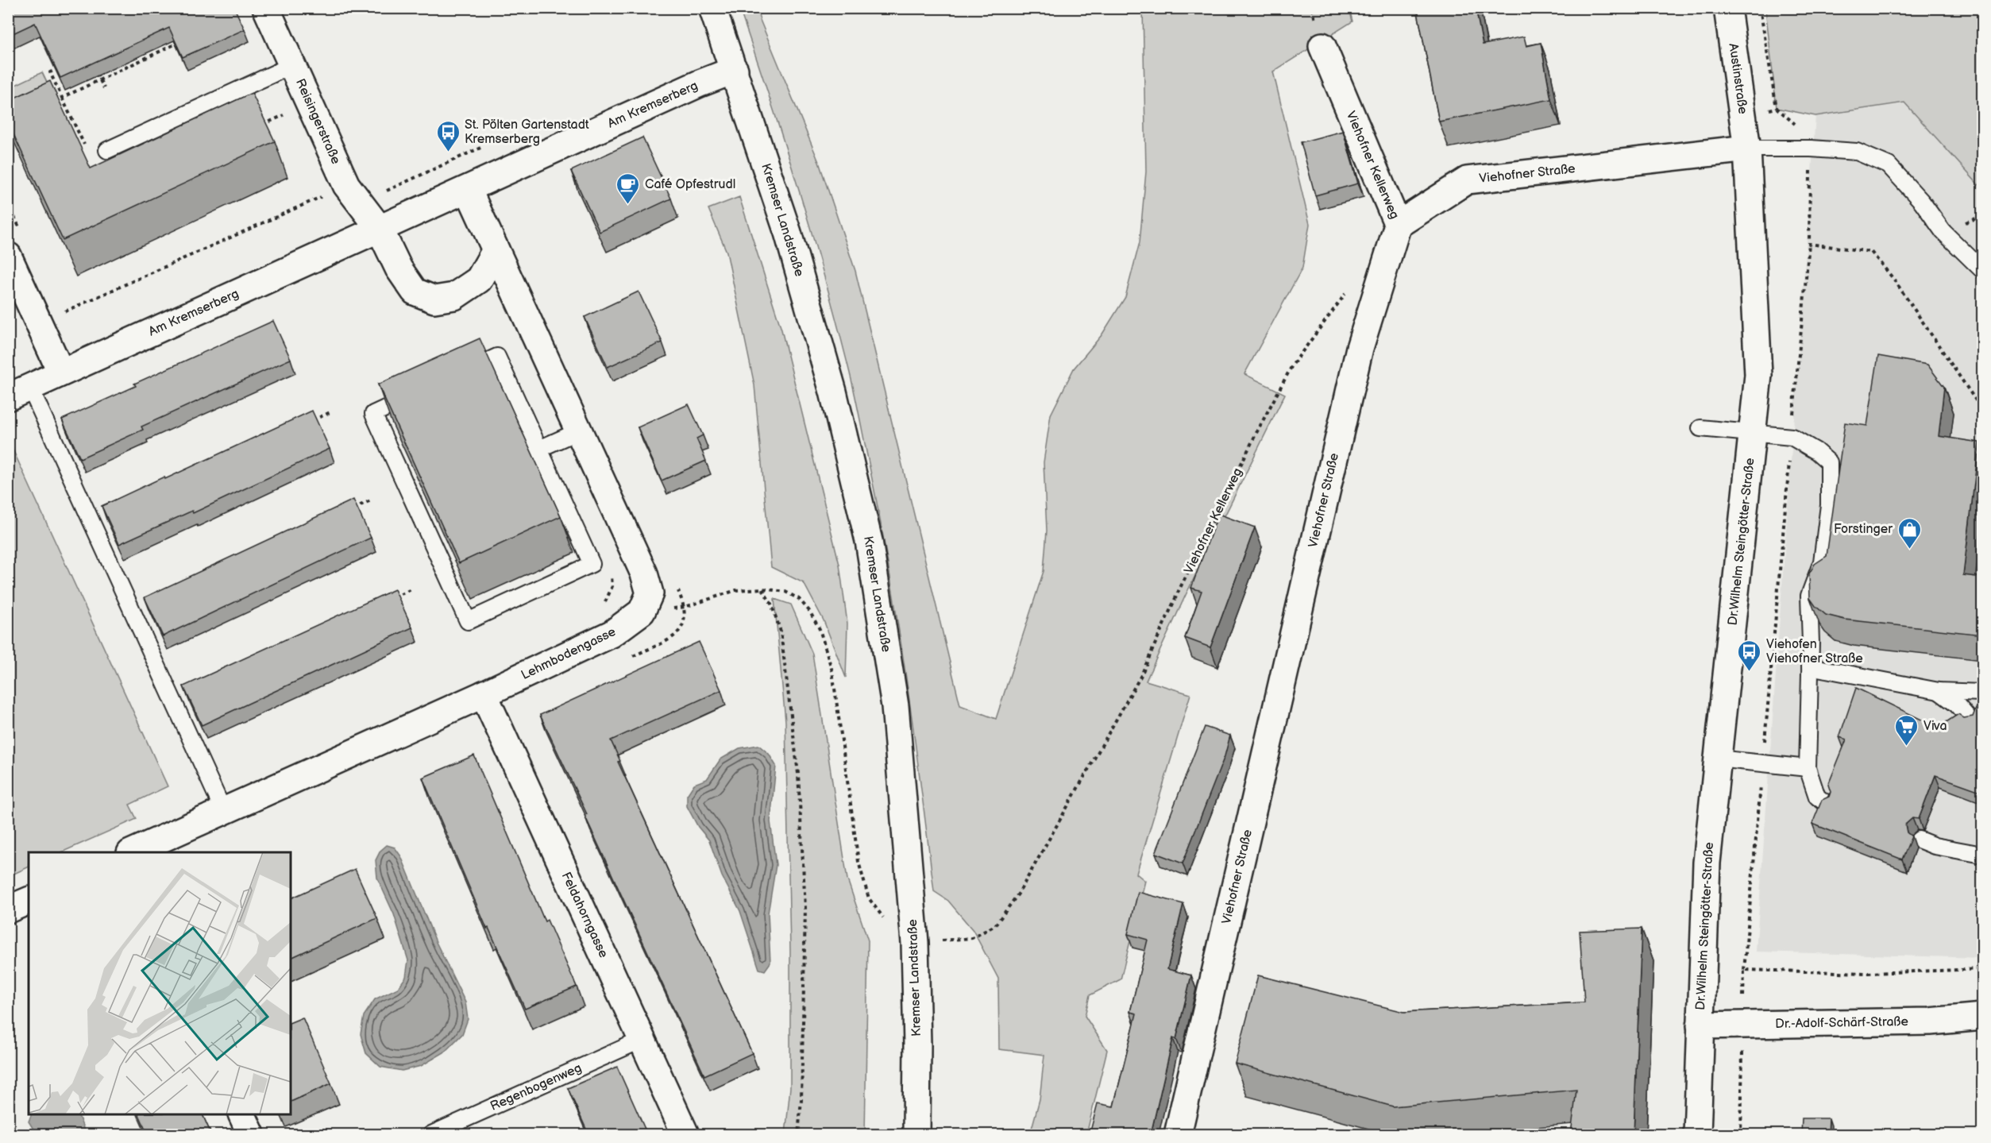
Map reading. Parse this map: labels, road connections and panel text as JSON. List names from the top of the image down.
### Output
{
  "streets": {
    "street": [
      "Austinstraße",
      "Am Kremserberg",
      "Reisingerstraße",
      "Viehofner Kellerweg",
      "Viehofner Straße",
      "Kremser Landstraße",
      "Dr.Wilhelm Steingötter-Straße",
      "Lehmbodengasse",
      "Feldahorngasse",
      "Dr.-Adolf-Schärf-Straße"
    ],
    "lane": ["Regenbogenweg"]
  },
  "crossings": [
    ["Austinstraße", "Viehofner Straße"],
    ["Austinstraße", "Dr.Wilhelm Steingötter-Straße"],
    ["Am Kremserberg", "Reisingerstraße"],
    ["Am Kremserberg", "Kremser Landstraße"],
    ["Viehofner Kellerweg", "Viehofner Straße"],
    ["Viehofner Kellerweg", "Kremser Landstraße"],
    ["Viehofner Straße", "Dr.Wilhelm Steingötter-Straße"],
    ["Dr.Wilhelm Steingötter-Straße", "Dr.-Adolf-Schärf-Straße"],
    ["Lehmbodengasse", "Feldahorngasse"],
    ["Feldahorngasse", "Regenbogenweg"]
  ],
  "places": {
    "bus stop": ["St. Pölten Gartenstadt Kremserberg", "Viehofen Viehofner Straße"],
    "cafe": ["Café Opfestrudl"],
    "shop": ["Forstinger"],
    "supermarket": ["Viva"]
  }
}
